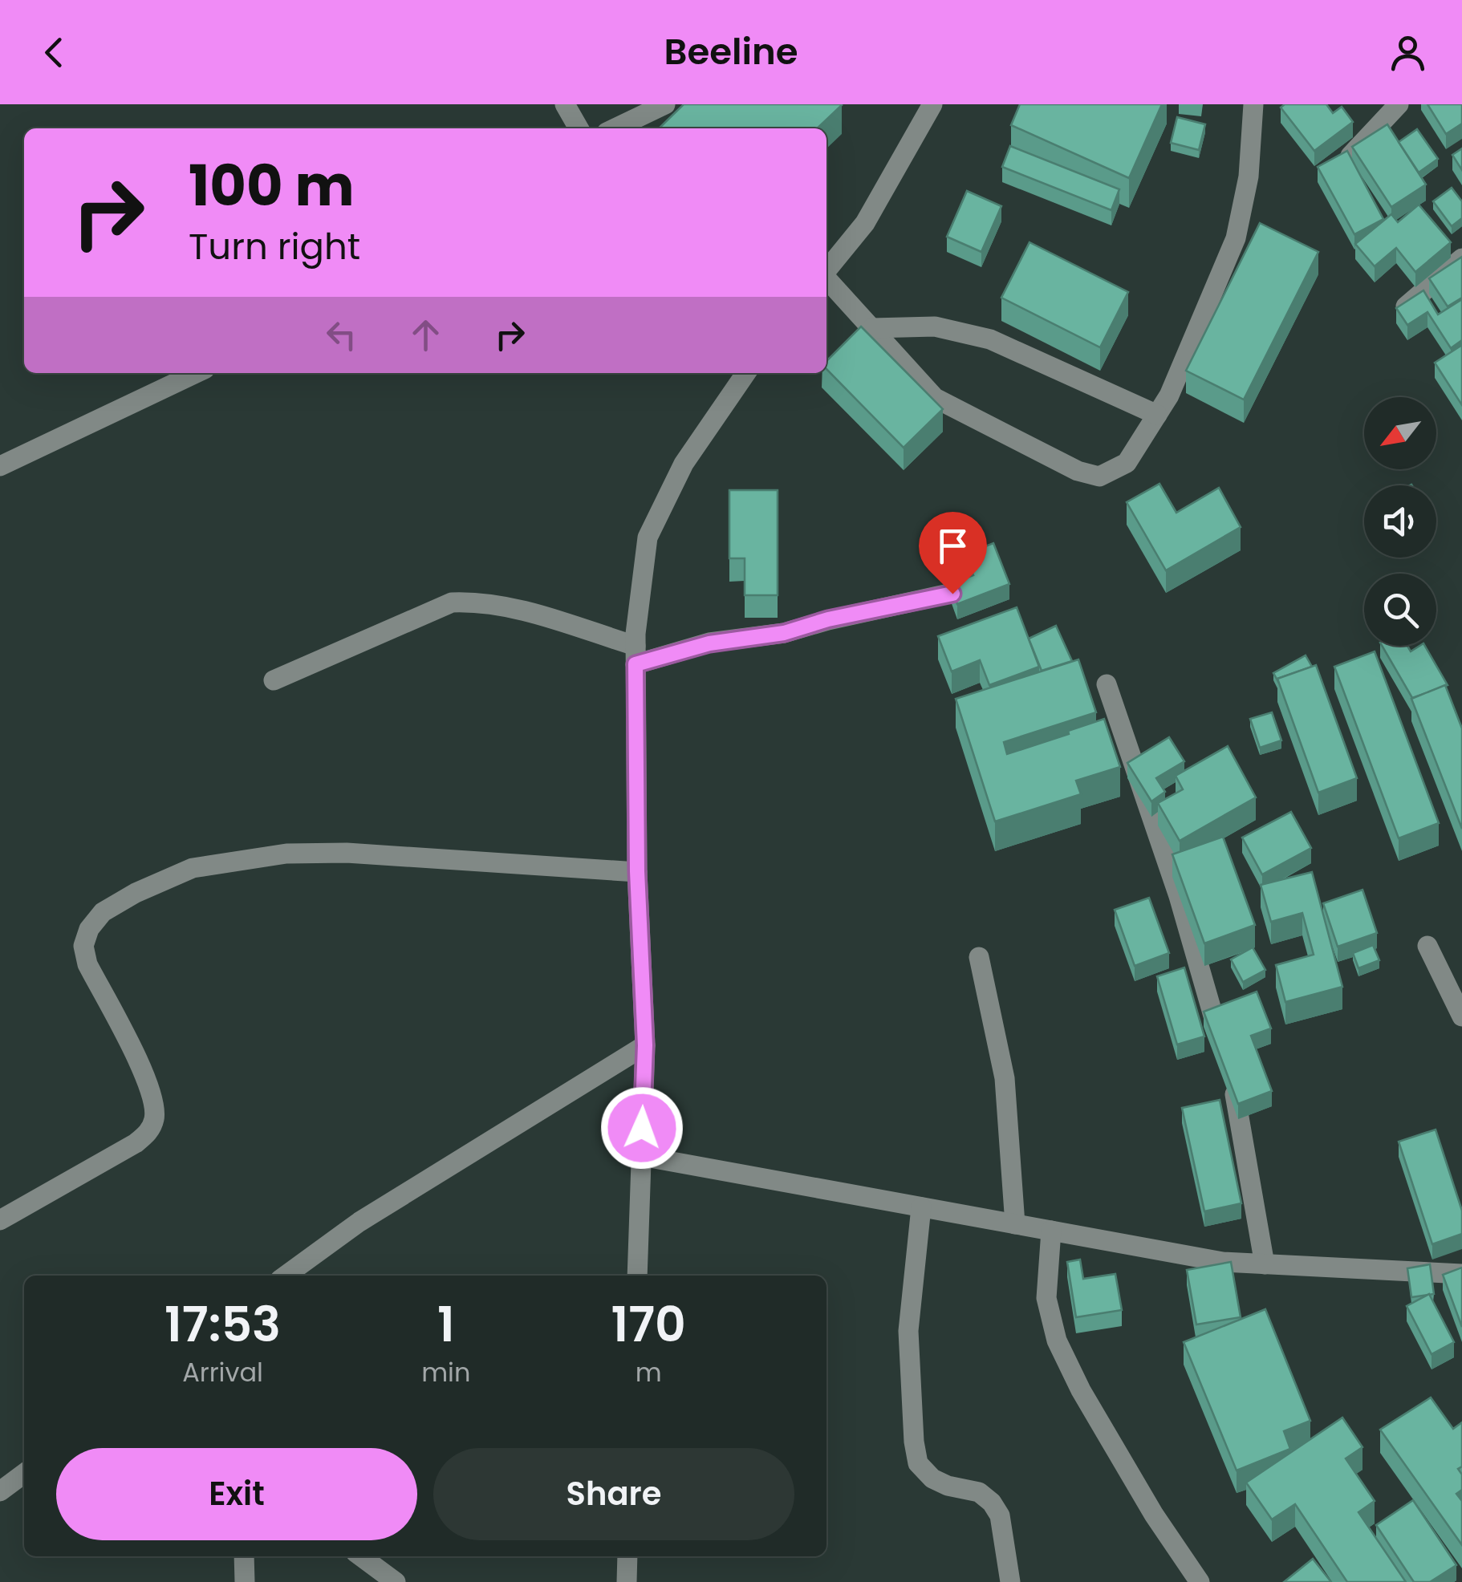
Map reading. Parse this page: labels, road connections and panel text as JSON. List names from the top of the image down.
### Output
{
  "north": "bottom left",
  "page": {
    "header": "Beeline",
    "turn": ["100 m", "Turn right"],
    "eta": [
      "17:53",
      "Arrival",
      "1",
      "min",
      "170",
      "m"
    ],
    "buttons": ["Exit", "Share"]
  }
}
